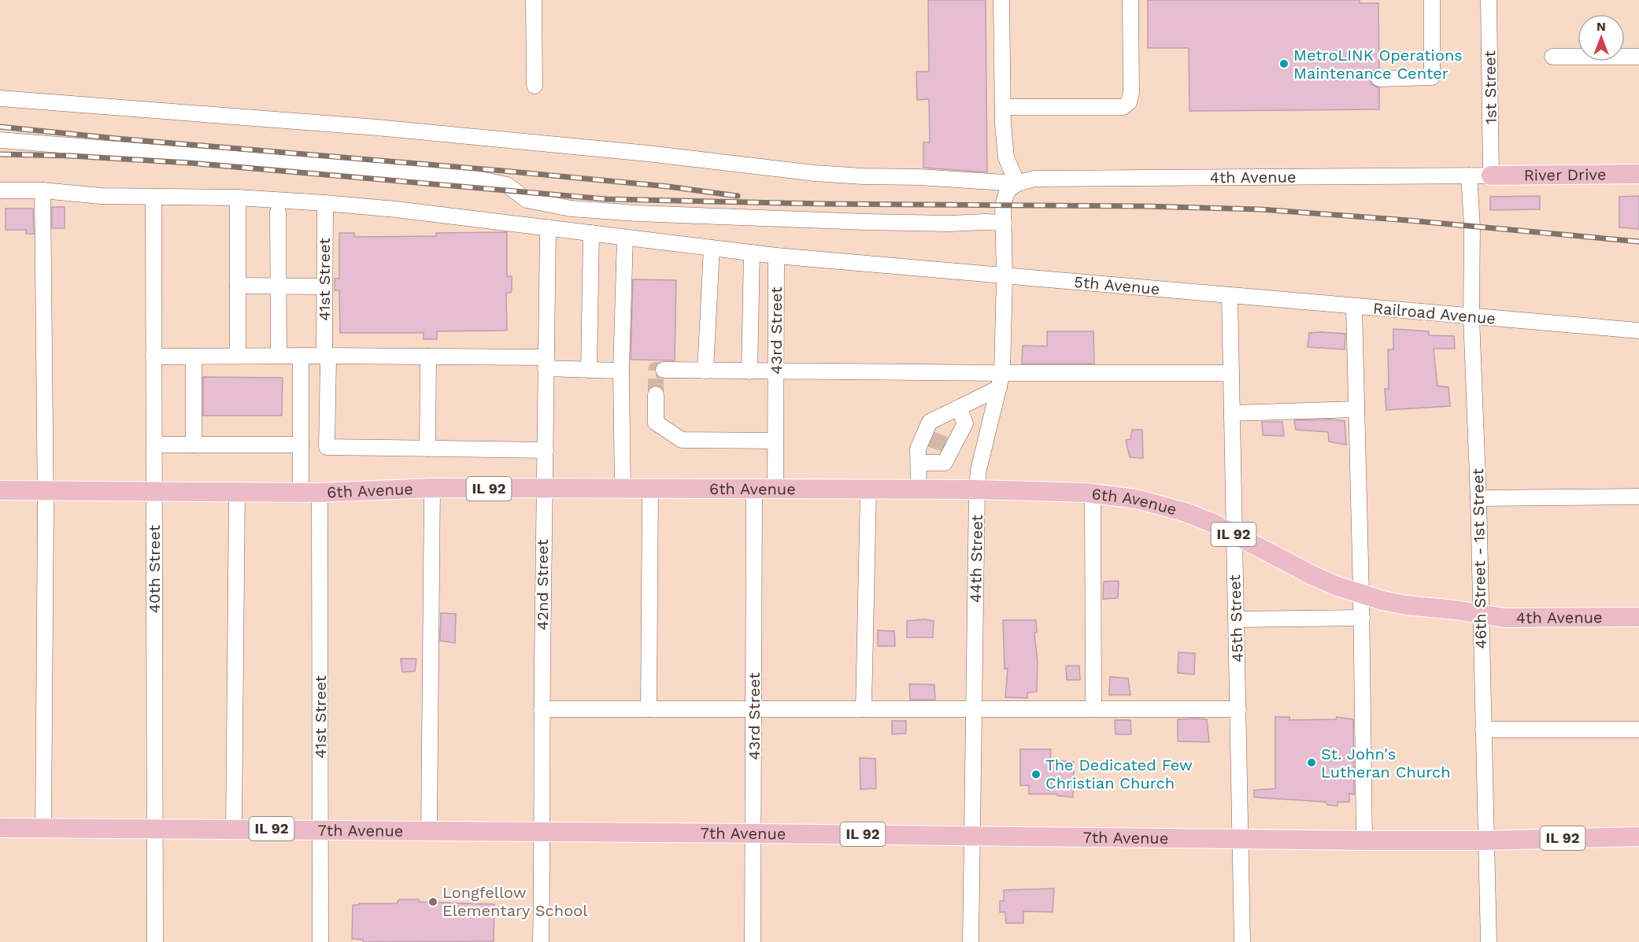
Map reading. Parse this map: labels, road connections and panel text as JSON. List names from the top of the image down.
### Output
{
  "streets": {
    "main road": [
      "River Drive",
      "4th Avenue",
      "IL 92",
      "6th Avenue",
      "7th Avenue"
    ],
    "street": [
      "1st Street",
      "41st Street",
      "5th Avenue",
      "Railroad Avenue",
      "43rd Street",
      "44th Street",
      "46th Street - 1st Street",
      "40th Street",
      "42nd Street",
      "45th Street"
    ]
  },
  "crossings": [
    ["1st Street", "River Drive"],
    ["1st Street", "4th Avenue"],
    ["River Drive", "4th Avenue"],
    ["4th Avenue", "6th Avenue"],
    ["4th Avenue", "44th Street"],
    ["4th Avenue", "46th Street - 1st Street"],
    ["41st Street", "5th Avenue"],
    ["41st Street", "6th Avenue"],
    ["41st Street", "7th Avenue"],
    ["5th Avenue", "Railroad Avenue"],
    ["5th Avenue", "43rd Street"],
    ["5th Avenue", "44th Street"],
    ["5th Avenue", "40th Street"],
    ["5th Avenue", "42nd Street"],
    ["5th Avenue", "45th Street"],
    ["Railroad Avenue", "46th Street - 1st Street"],
    ["Railroad Avenue", "45th Street"],
    ["43rd Street", "6th Avenue"],
    ["43rd Street", "7th Avenue"],
    ["IL 92", "46th Street - 1st Street"],
    ["IL 92", "7th Avenue"],
    ["6th Avenue", "44th Street"],
    ["6th Avenue", "46th Street - 1st Street"],
    ["6th Avenue", "40th Street"],
    ["6th Avenue", "42nd Street"],
    ["6th Avenue", "45th Street"],
    ["44th Street", "7th Avenue"],
    ["46th Street - 1st Street", "7th Avenue"],
    ["40th Street", "7th Avenue"],
    ["42nd Street", "7th Avenue"],
    ["45th Street", "7th Avenue"]
  ],
  "places": [
    "MetroLINK Operations Maintenance Center",
    "St. John's Lutheran Church",
    "The Dedicated Few Christian Church",
    "Longfellow Elementary School"
  ],
  "north": "top"
}
